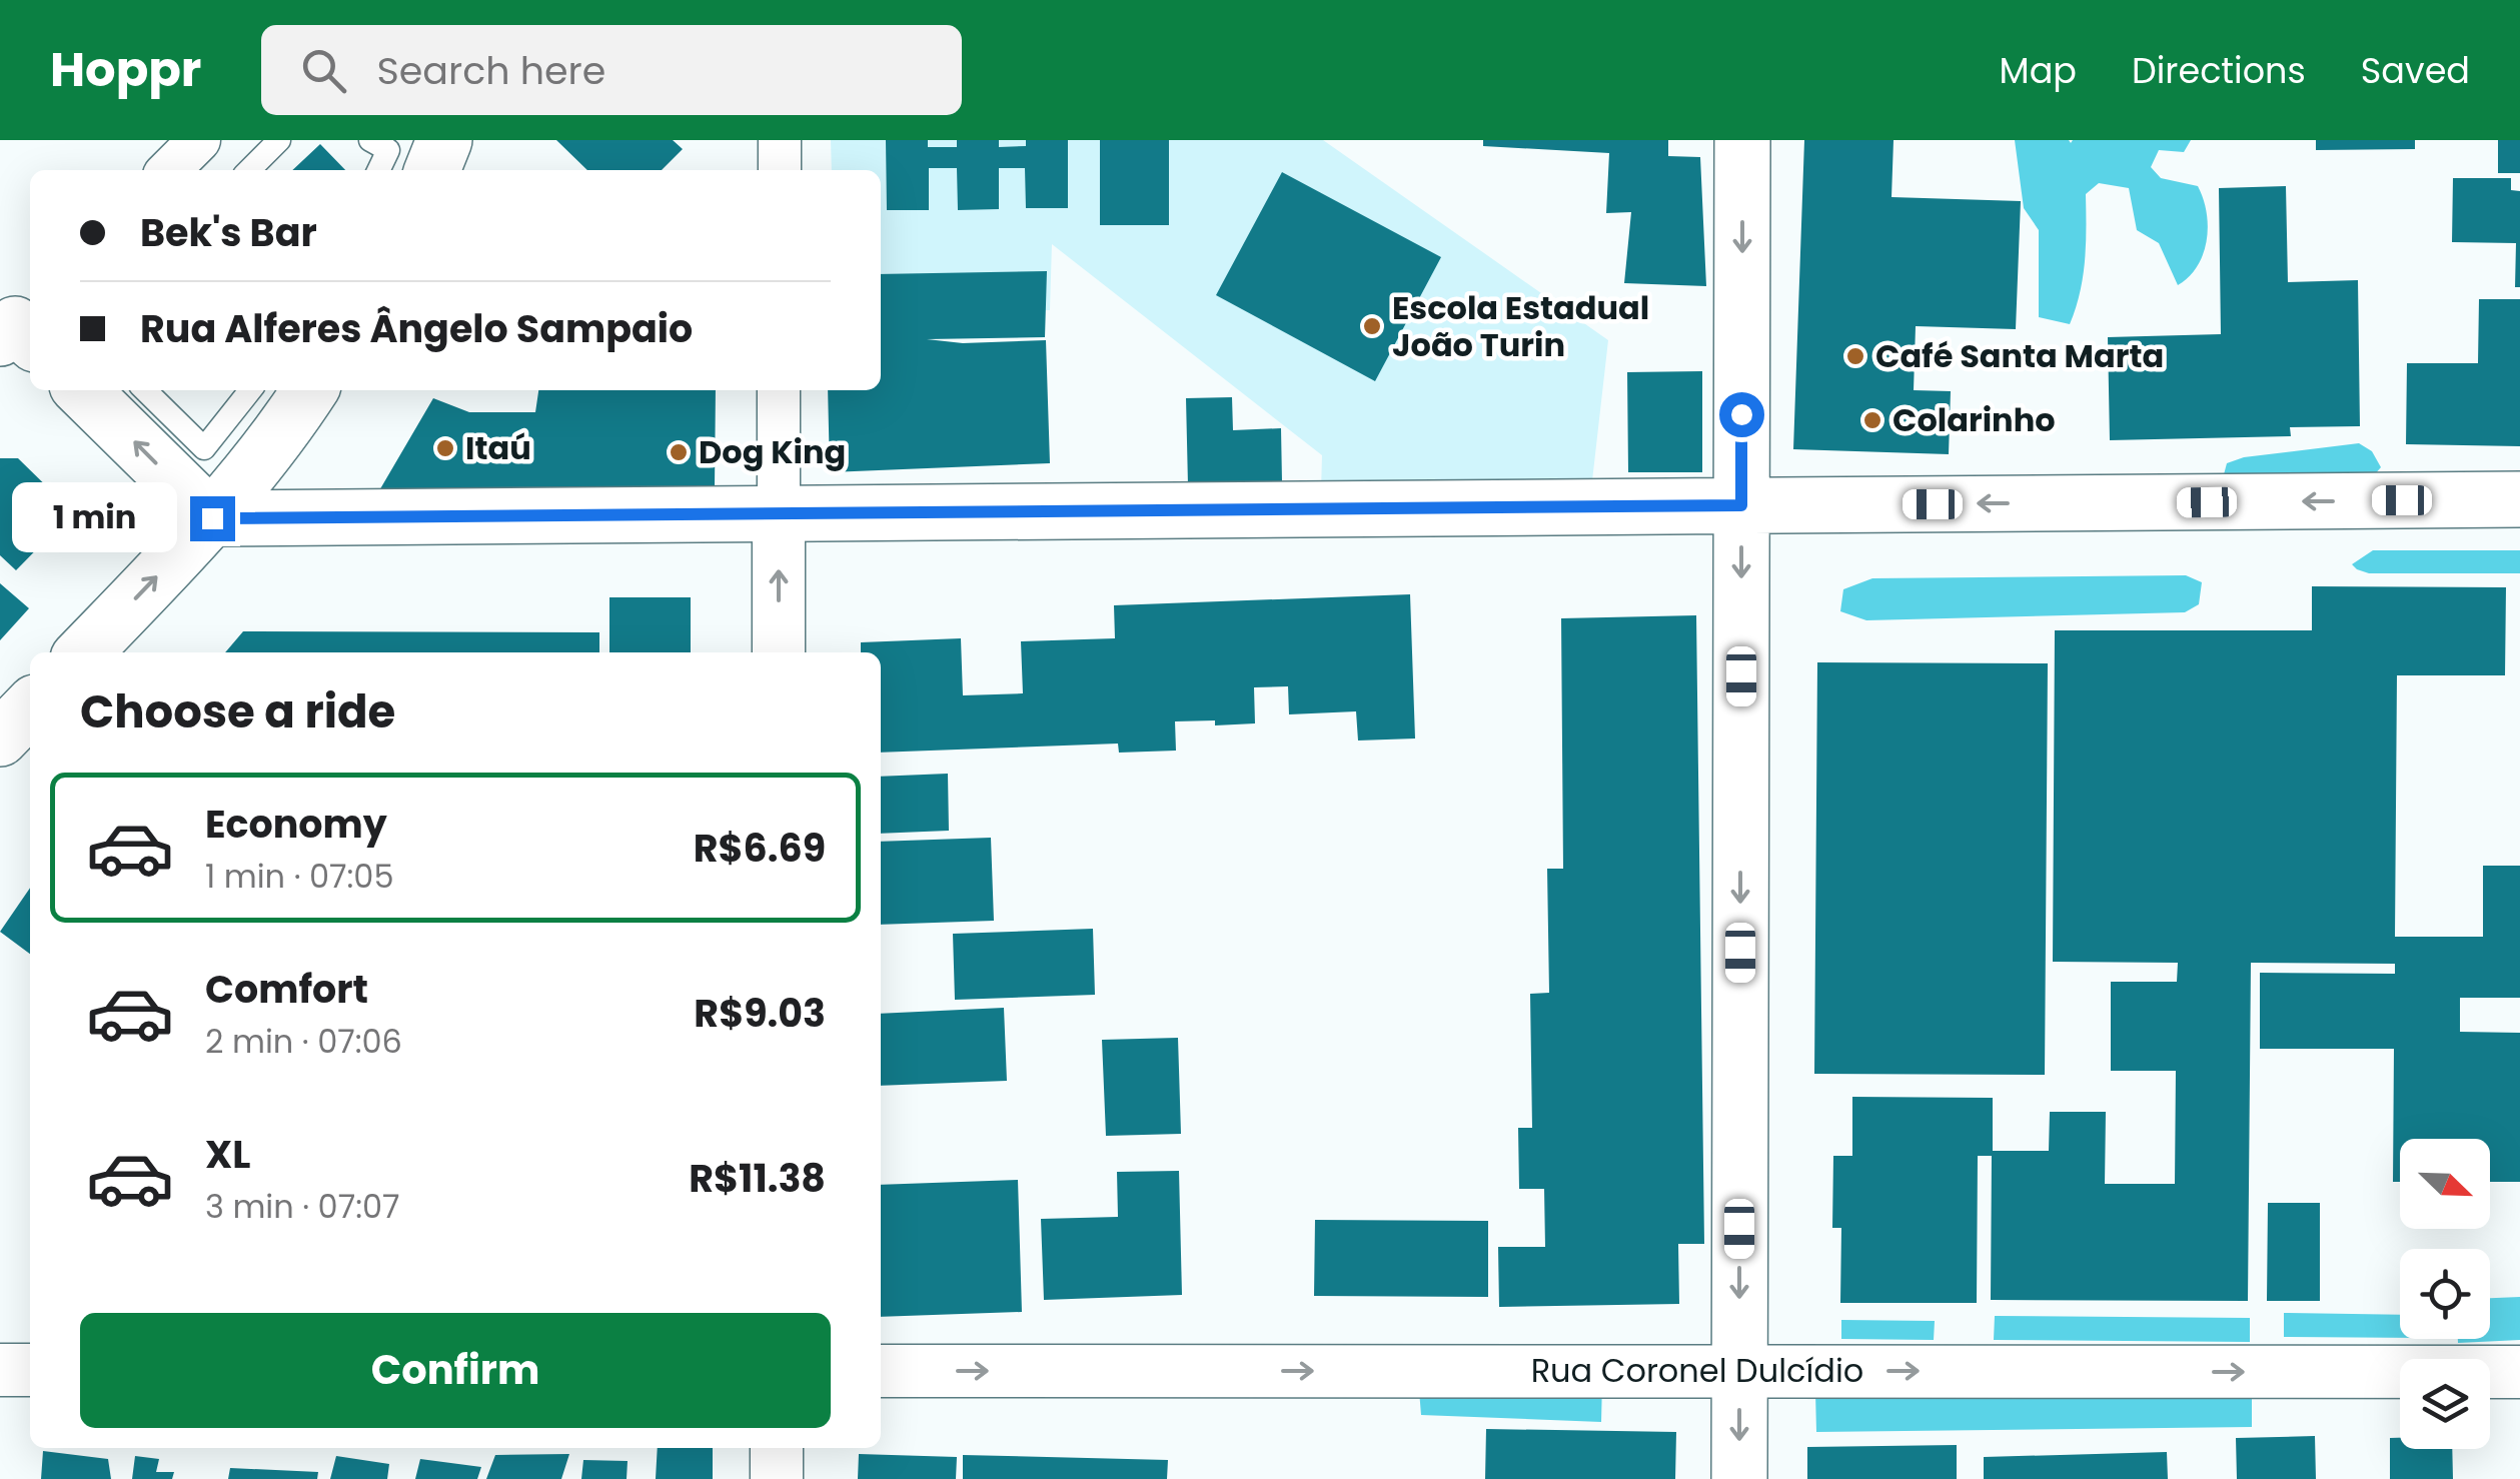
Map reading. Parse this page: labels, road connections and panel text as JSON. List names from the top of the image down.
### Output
{
  "streets": {
    "street": ["Rua Coronel Dulcídio"]
  },
  "one_way": ["Rua Coronel Dulcídio"],
  "places": [
    "Escola Estadual João Turin",
    "Café Santa Marta",
    "Colarinho",
    "Itaú",
    "Dog King"
  ],
  "north": "bottom right",
  "page": {
    "header": "Hoppr",
    "search": "Search here",
    "nav": ["Map", "Directions", "Saved"],
    "banner": ["Bek's Bar", "Rua Alferes Ângelo Sampaio"],
    "bubble": "1 min",
    "heading": "Choose a ride",
    "list": [
      {
        "name": "Economy",
        "note": "1 min · 07:05",
        "value": "R$6.69"
      },
      {
        "name": "Comfort",
        "note": "2 min · 07:06",
        "value": "R$9.03"
      },
      {
        "name": "XL",
        "note": "3 min · 07:07",
        "value": "R$11.38"
      }
    ],
    "buttons": "Confirm"
  }
}
